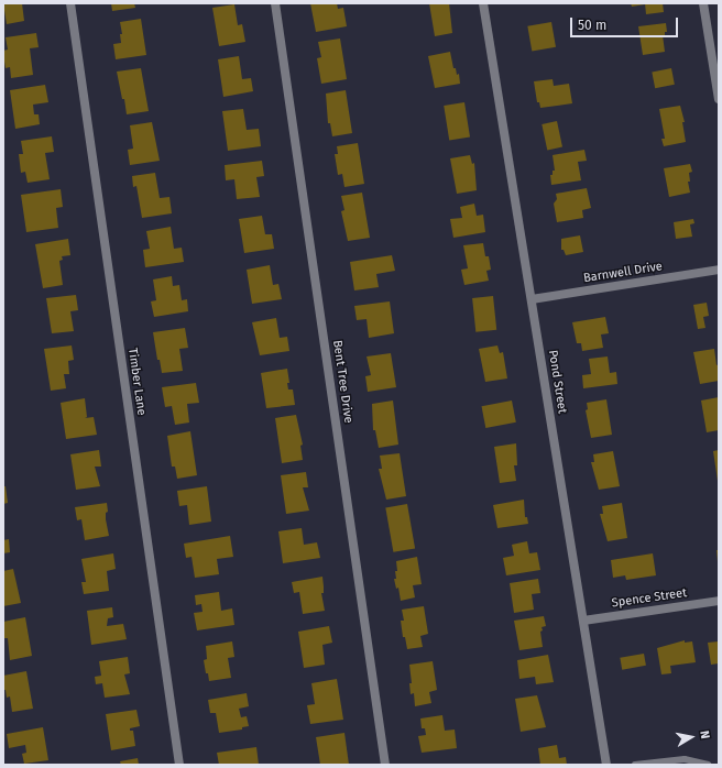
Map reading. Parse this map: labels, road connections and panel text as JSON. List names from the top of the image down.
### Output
{
  "streets": {
    "street": [
      "Barnwell Drive",
      "Timber Lane",
      "Bent Tree Drive",
      "Pond Street",
      "Spence Street"
    ]
  },
  "crossings": [
    ["Barnwell Drive", "Pond Street"],
    ["Pond Street", "Spence Street"]
  ],
  "scale_bar": "50 m",
  "north": "right"
}
